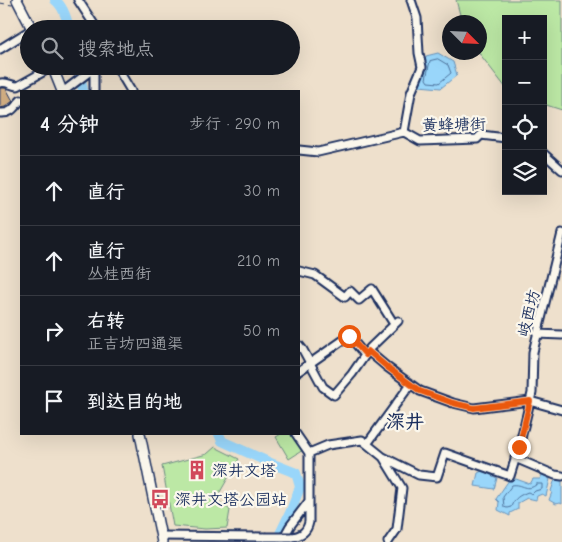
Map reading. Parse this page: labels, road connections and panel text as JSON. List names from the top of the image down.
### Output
{
  "streets": {
    "street": ["黄蜂塘街", "岐西坊"]
  },
  "districts": ["深井"],
  "places": {
    "building": ["深井文塔"],
    "bus stop": ["深井文塔公园站"]
  },
  "north": "bottom right",
  "page": {
    "map_buttons": ["+", "−"],
    "search": "搜索地点",
    "heading": ["4 分钟", "步行 · 290 m"],
    "list": [
      ["直行", "30 m"],
      ["直行", "丛桂西街", "210 m"],
      ["右转", "正吉坊四通渠", "50 m"],
      "到达目的地"
    ]
  }
}
